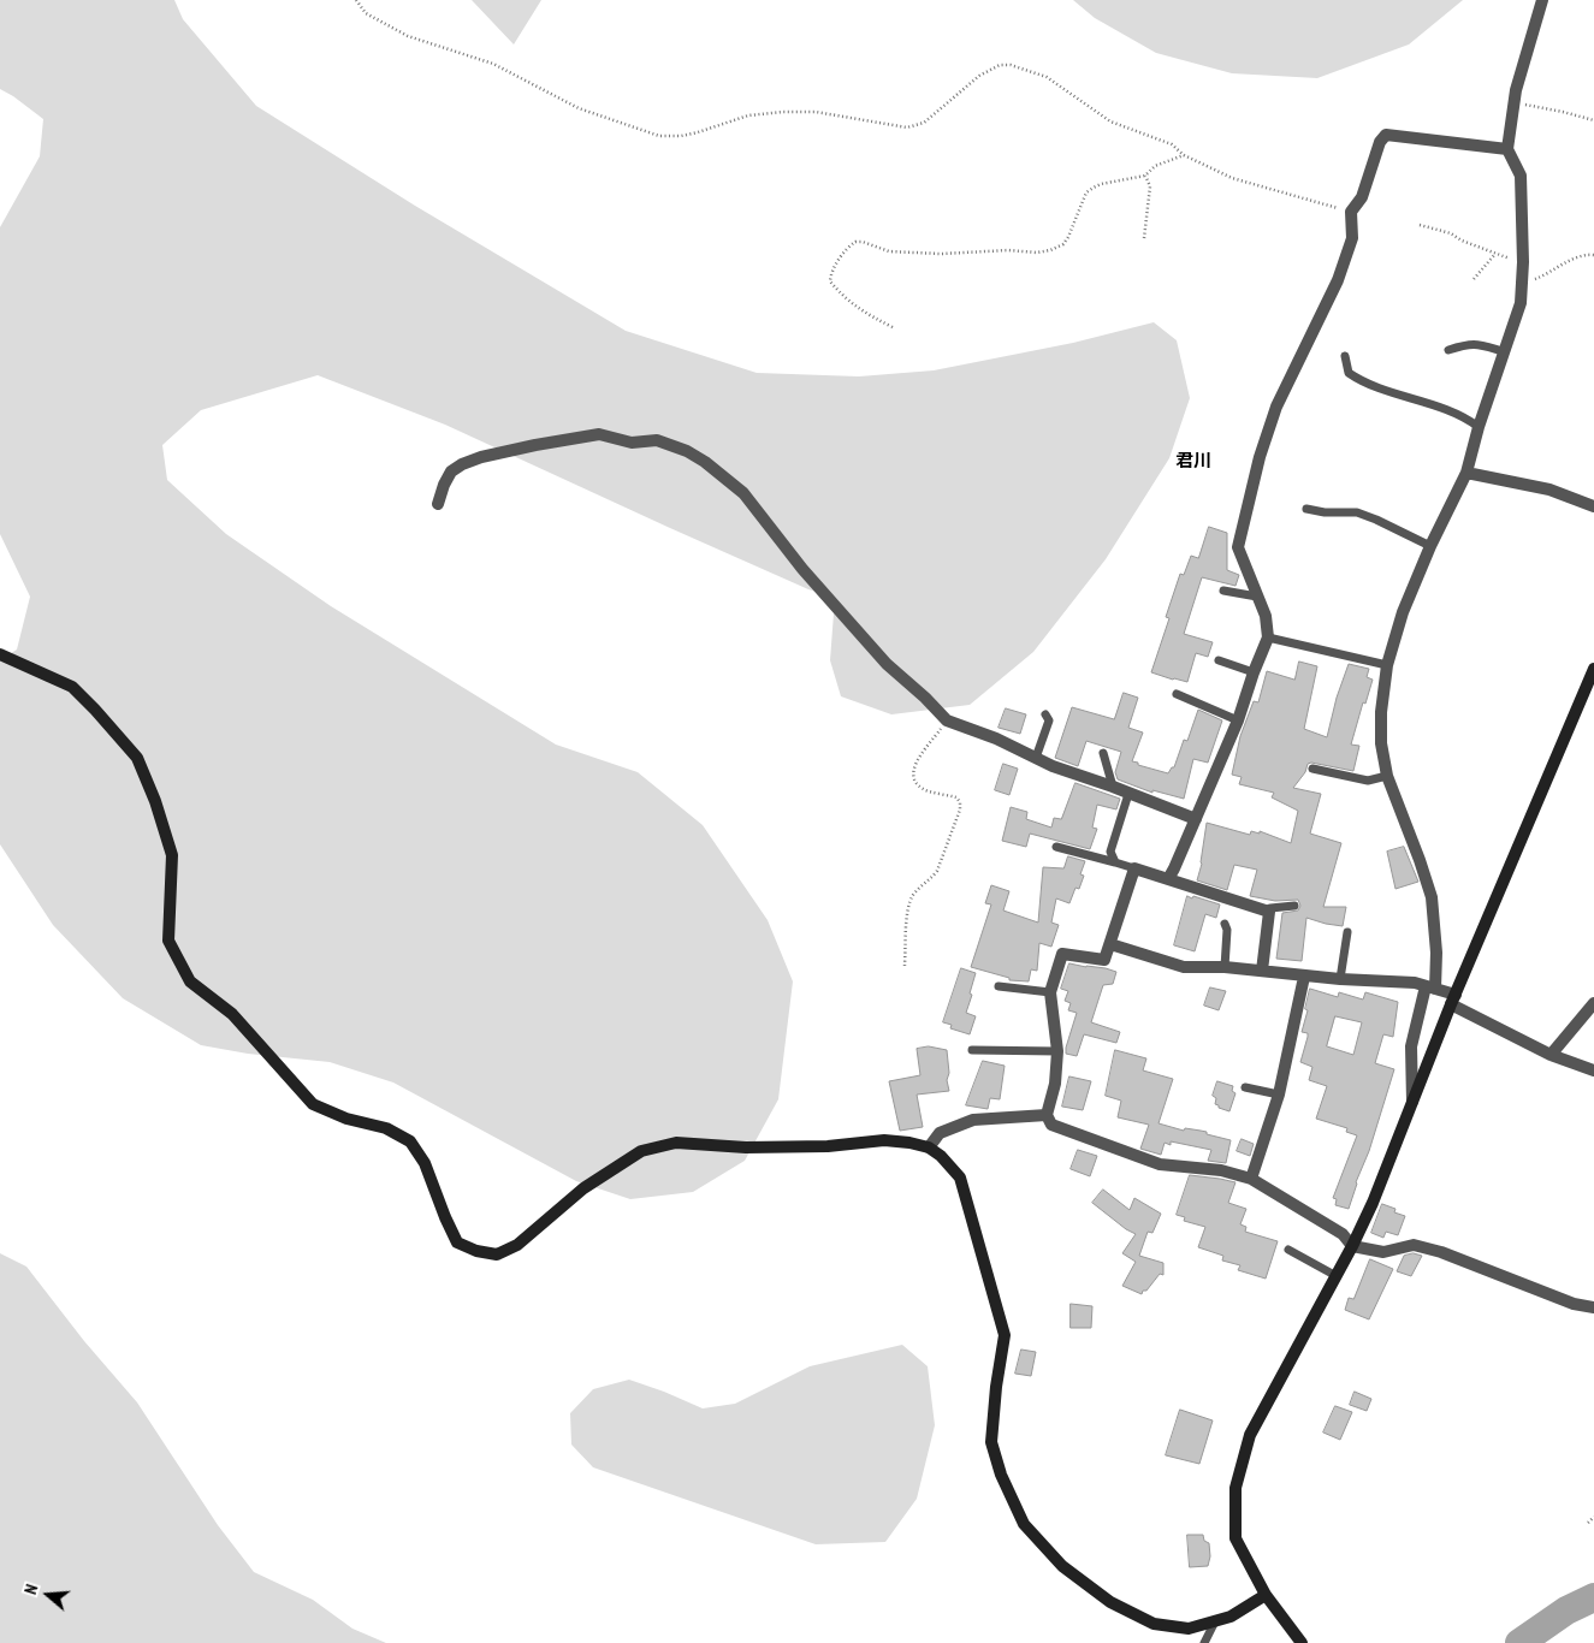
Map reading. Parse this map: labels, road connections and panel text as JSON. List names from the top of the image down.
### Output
{
  "districts": ["君川"],
  "north": "left"
}
